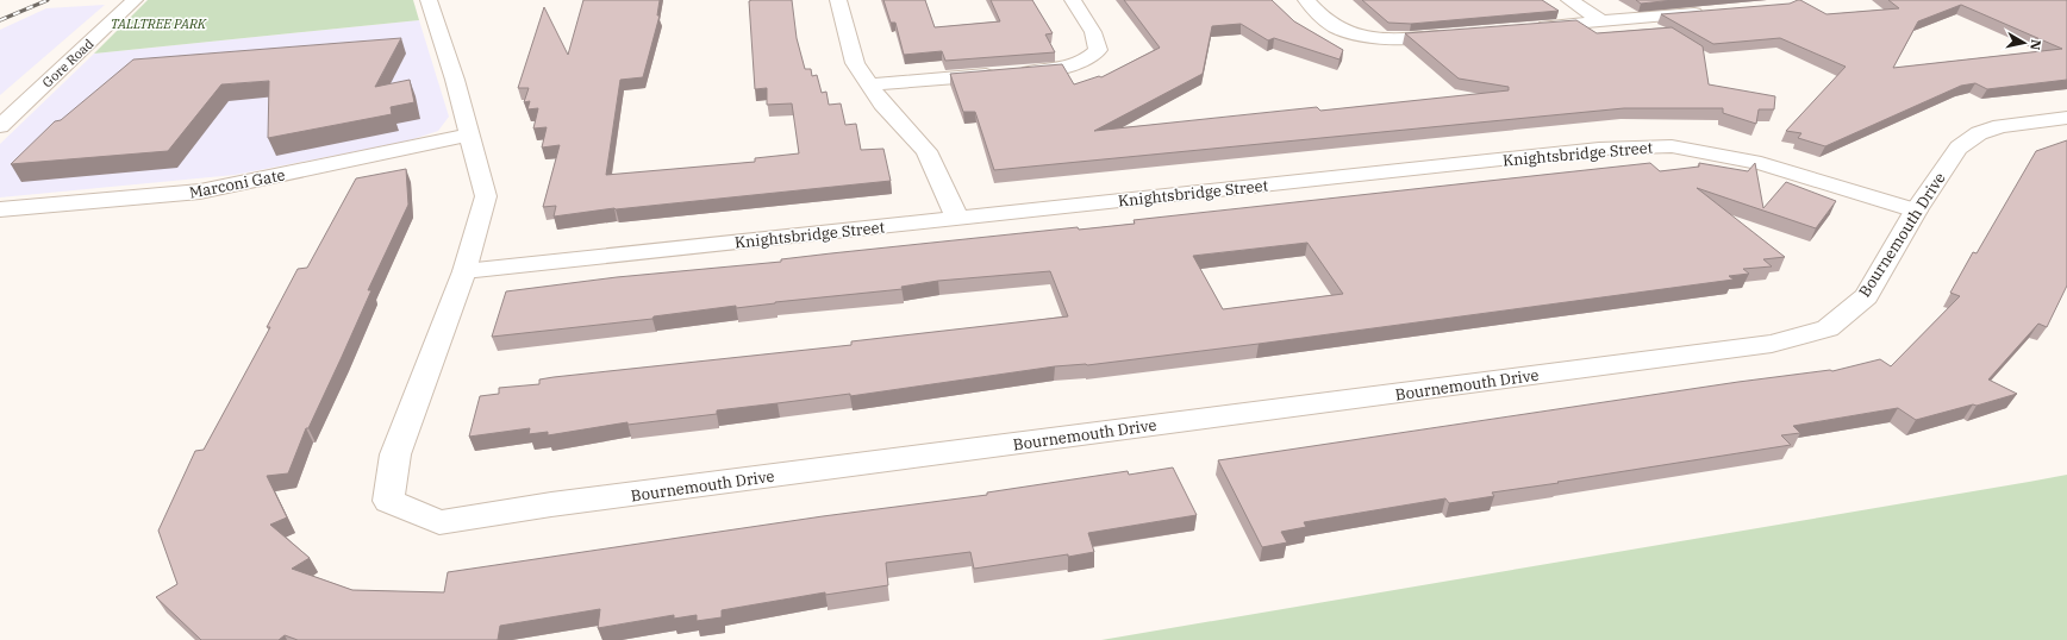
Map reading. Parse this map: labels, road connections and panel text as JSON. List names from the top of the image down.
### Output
{
  "streets": {
    "street": [
      "Gore Road",
      "Knightsbridge Street",
      "Marconi Gate",
      "Bournemouth Drive"
    ]
  },
  "crossings": [
    ["Knightsbridge Street", "Bournemouth Drive"],
    ["Marconi Gate", "Bournemouth Drive"]
  ],
  "parks": ["TALLTREE PARK"],
  "north": "right"
}
